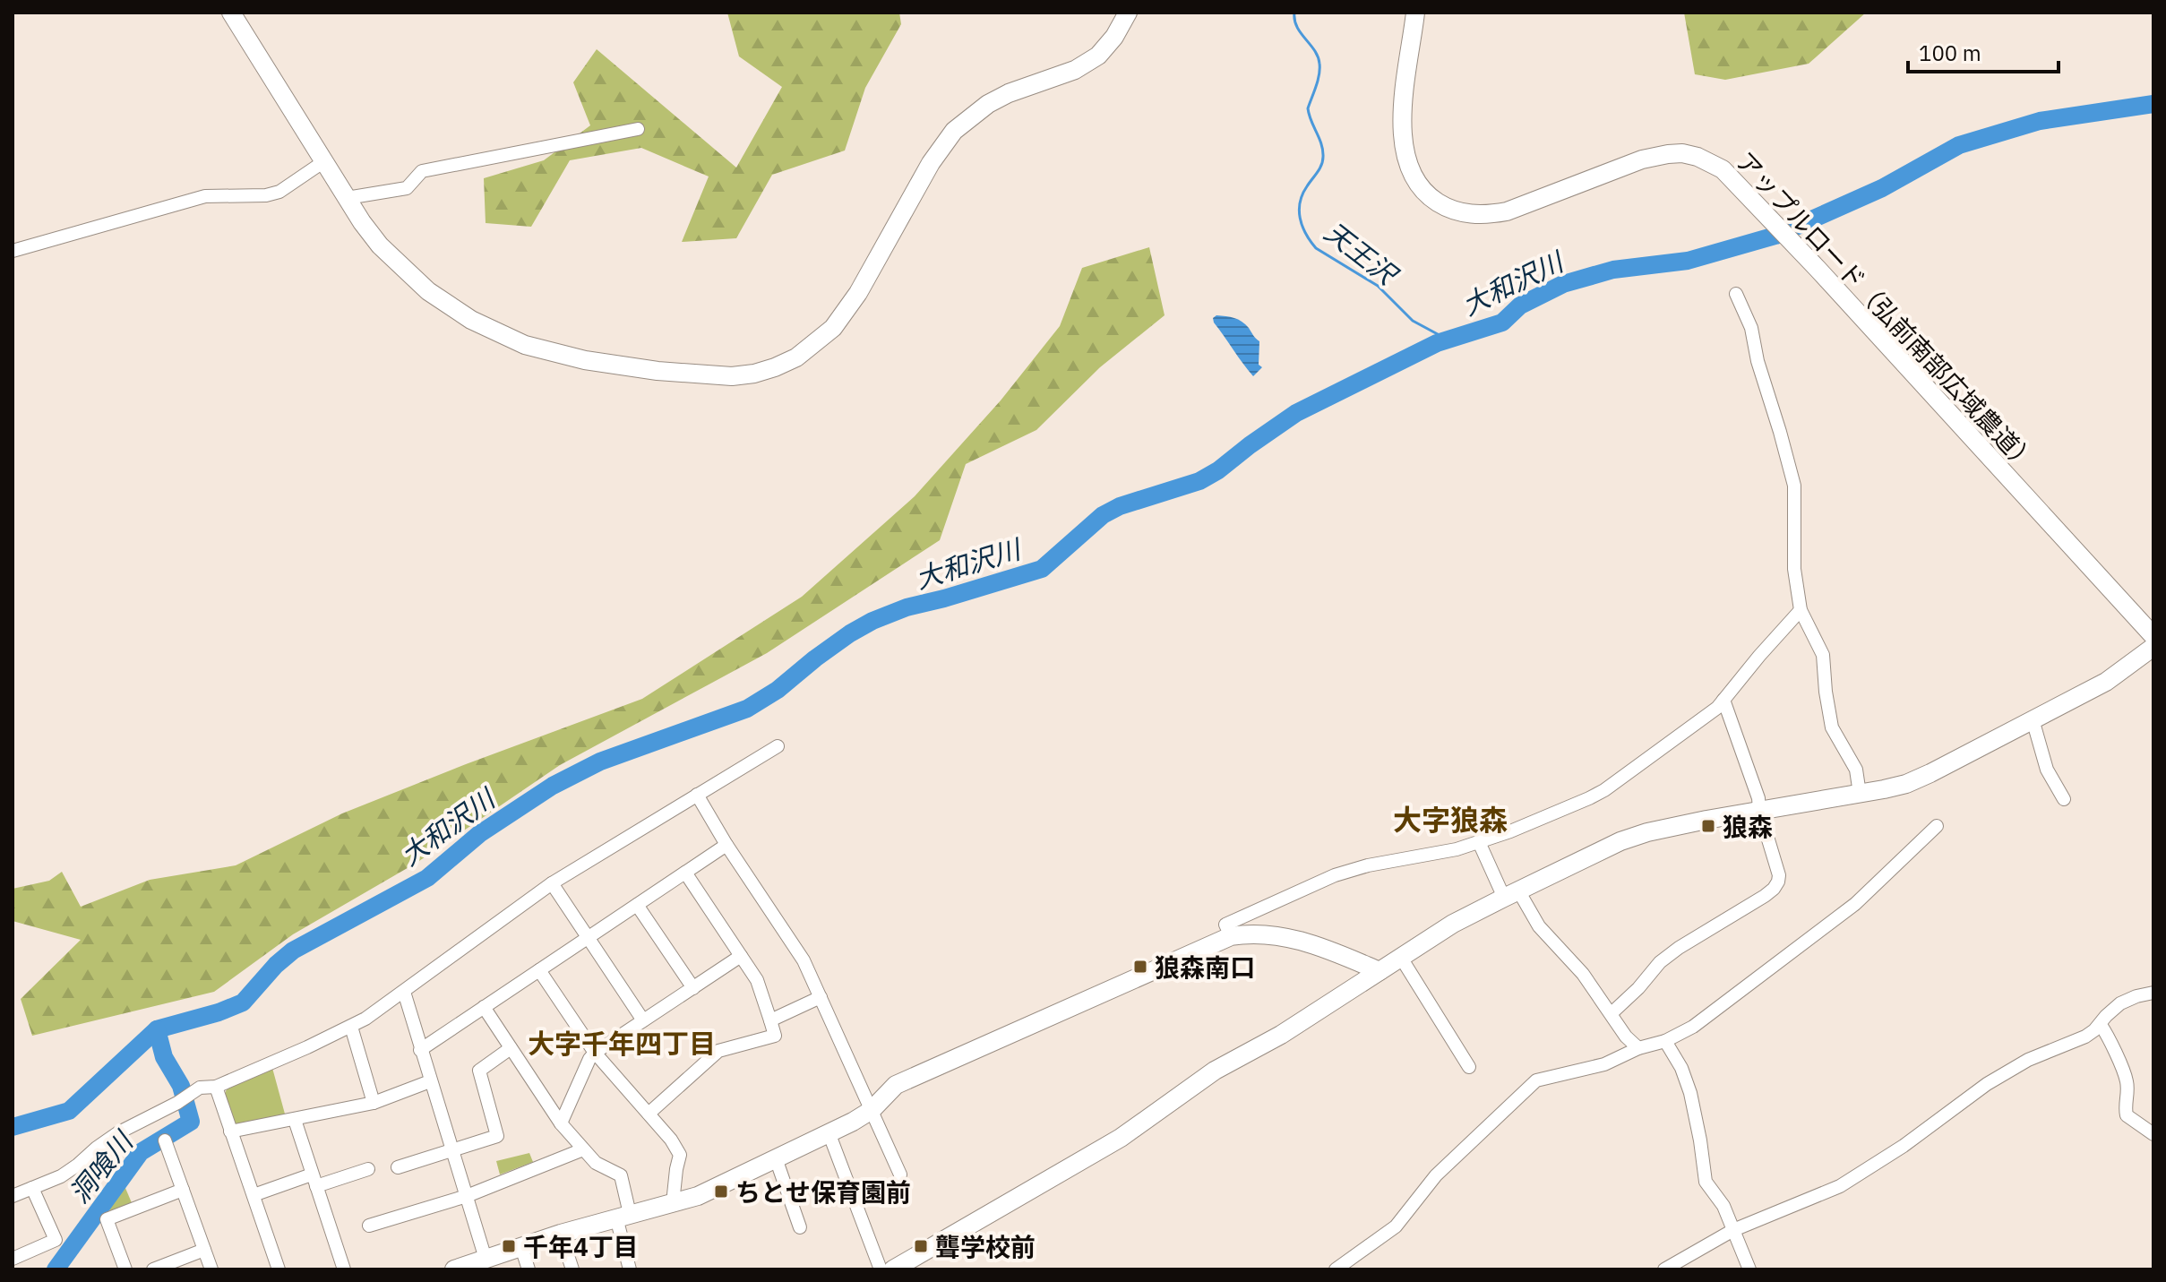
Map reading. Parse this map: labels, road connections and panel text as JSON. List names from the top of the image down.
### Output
{
  "streets": {
    "street": ["アップルロード（弘前南部広域農道）"]
  },
  "districts": ["大字狼森", "大字千年四丁目"],
  "water": ["天王沢", "大和沢川", "洞喰川"],
  "places": {
    "transit": [
      "狼森",
      "狼森南口",
      "ちとせ保育園前",
      "千年4丁目",
      "聾学校前"
    ]
  },
  "scale_bar": "100 m"
}
